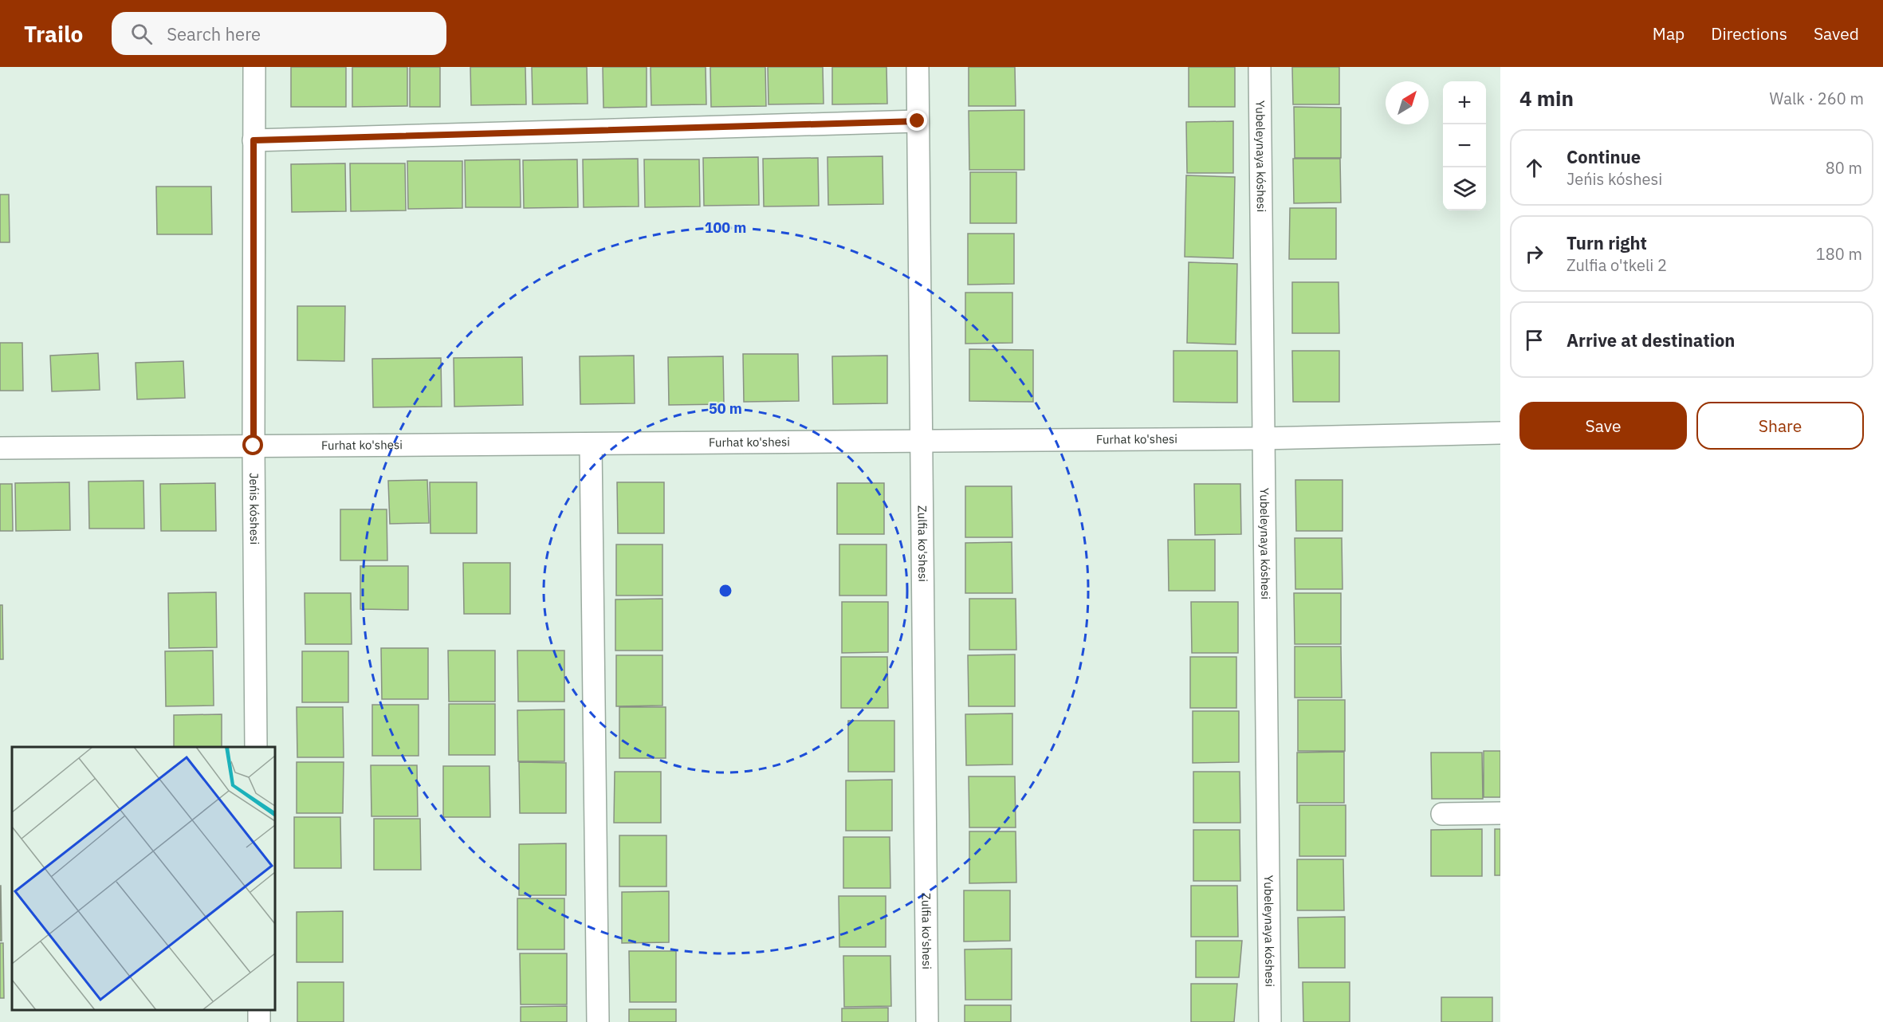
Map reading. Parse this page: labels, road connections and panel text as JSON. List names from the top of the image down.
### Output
{
  "streets": {
    "street": [
      "Yubeleynaya kóshesi",
      "Furhat ko'shesi",
      "Jeńis kóshesi",
      "Zulfia ko'shesi"
    ]
  },
  "crossings": [
    ["Yubeleynaya kóshesi", "Furhat ko'shesi"],
    ["Furhat ko'shesi", "Jeńis kóshesi"],
    ["Furhat ko'shesi", "Zulfia ko'shesi"]
  ],
  "north": "top right",
  "page": {
    "header": "Trailo",
    "search": "Search here",
    "nav": ["Map", "Directions", "Saved"],
    "heading": ["4 min", "Walk · 260 m"],
    "map_buttons": ["+", "−"],
    "list": [
      ["Continue", "Jeńis kóshesi", "80 m"],
      ["Turn right", "Zulfia o'tkeli 2", "180 m"],
      "Arrive at destination"
    ],
    "buttons": ["Save", "Share"]
  },
  "rings": ["100 m", "50 m"]
}
